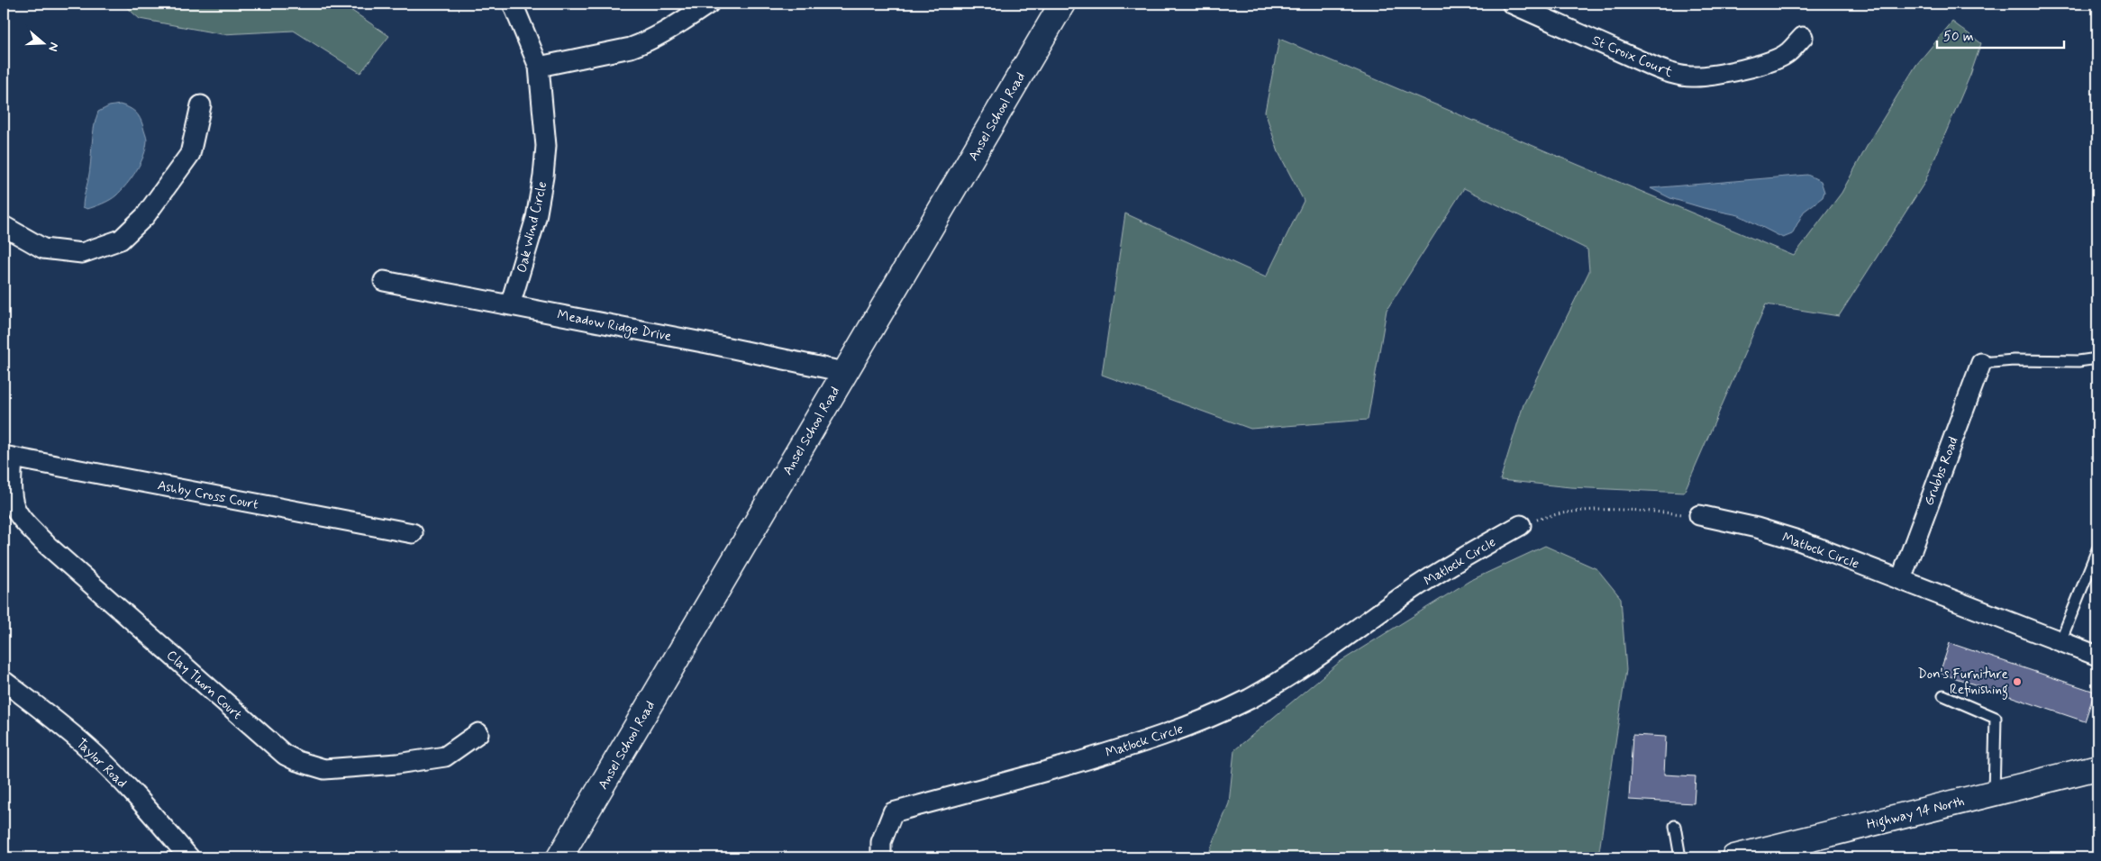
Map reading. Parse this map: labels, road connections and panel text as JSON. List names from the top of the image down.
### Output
{
  "streets": {
    "street": [
      "St Croix Court",
      "Ansel School Road",
      "Oak Wind Circle",
      "Meadow Ridge Drive",
      "Grubbs Road",
      "Ashby Cross Court",
      "Matlock Circle",
      "Clay Thorn Court",
      "Taylor Road",
      "Highway 14 North"
    ]
  },
  "crossings": [
    ["Ansel School Road", "Meadow Ridge Drive"],
    ["Oak Wind Circle", "Meadow Ridge Drive"],
    ["Grubbs Road", "Matlock Circle"],
    ["Ashby Cross Court", "Clay Thorn Court"]
  ],
  "places": ["Don's Furniture Refinishing"],
  "scale_bar": "50 m",
  "north": "right"
}
